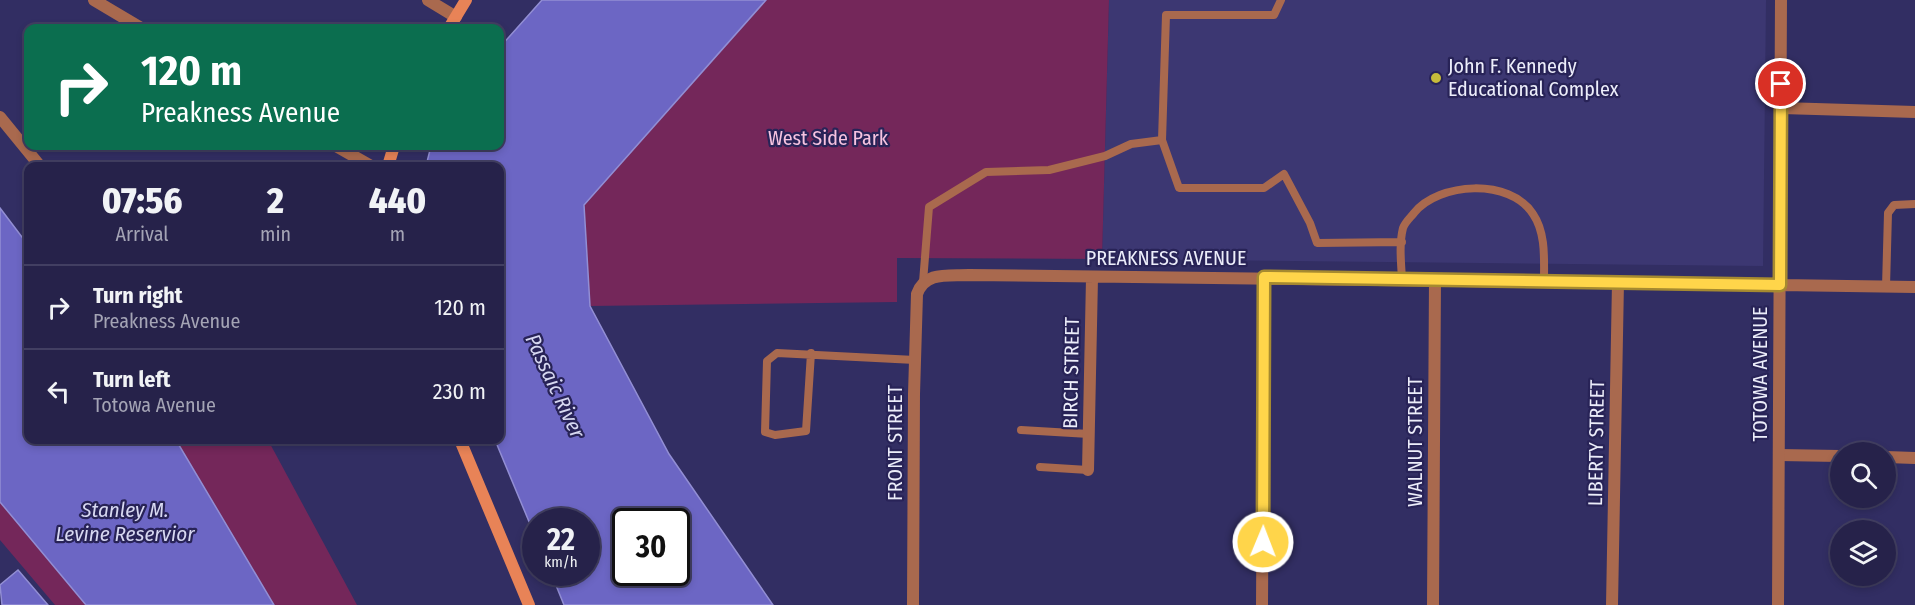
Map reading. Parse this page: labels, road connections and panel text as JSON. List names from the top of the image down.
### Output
{
  "streets": {
    "street": [
      "PREAKNESS AVENUE",
      "BIRCH STREET",
      "TOTOWA AVENUE",
      "WALNUT STREET",
      "FRONT STREET",
      "LIBERTY STREET"
    ]
  },
  "crossings": [
    ["PREAKNESS AVENUE", "BIRCH STREET"],
    ["PREAKNESS AVENUE", "TOTOWA AVENUE"],
    ["PREAKNESS AVENUE", "WALNUT STREET"],
    ["PREAKNESS AVENUE", "FRONT STREET"],
    ["PREAKNESS AVENUE", "LIBERTY STREET"]
  ],
  "water": ["Passaic River", "Stanley M. Levine Reservior"],
  "parks": ["West Side Park"],
  "places": ["John F. Kennedy Educational Complex"],
  "page": {
    "turn": ["120 m", "Preakness Avenue"],
    "eta": [
      "07:56",
      "Arrival",
      "2",
      "min",
      "440",
      "m"
    ],
    "list": [
      {
        "name": "Turn right",
        "note": "Preakness Avenue",
        "value": "120 m"
      },
      {
        "name": "Turn left",
        "note": "Totowa Avenue",
        "value": "230 m"
      }
    ],
    "speed": "22 km/h",
    "limit": "30"
  }
}
